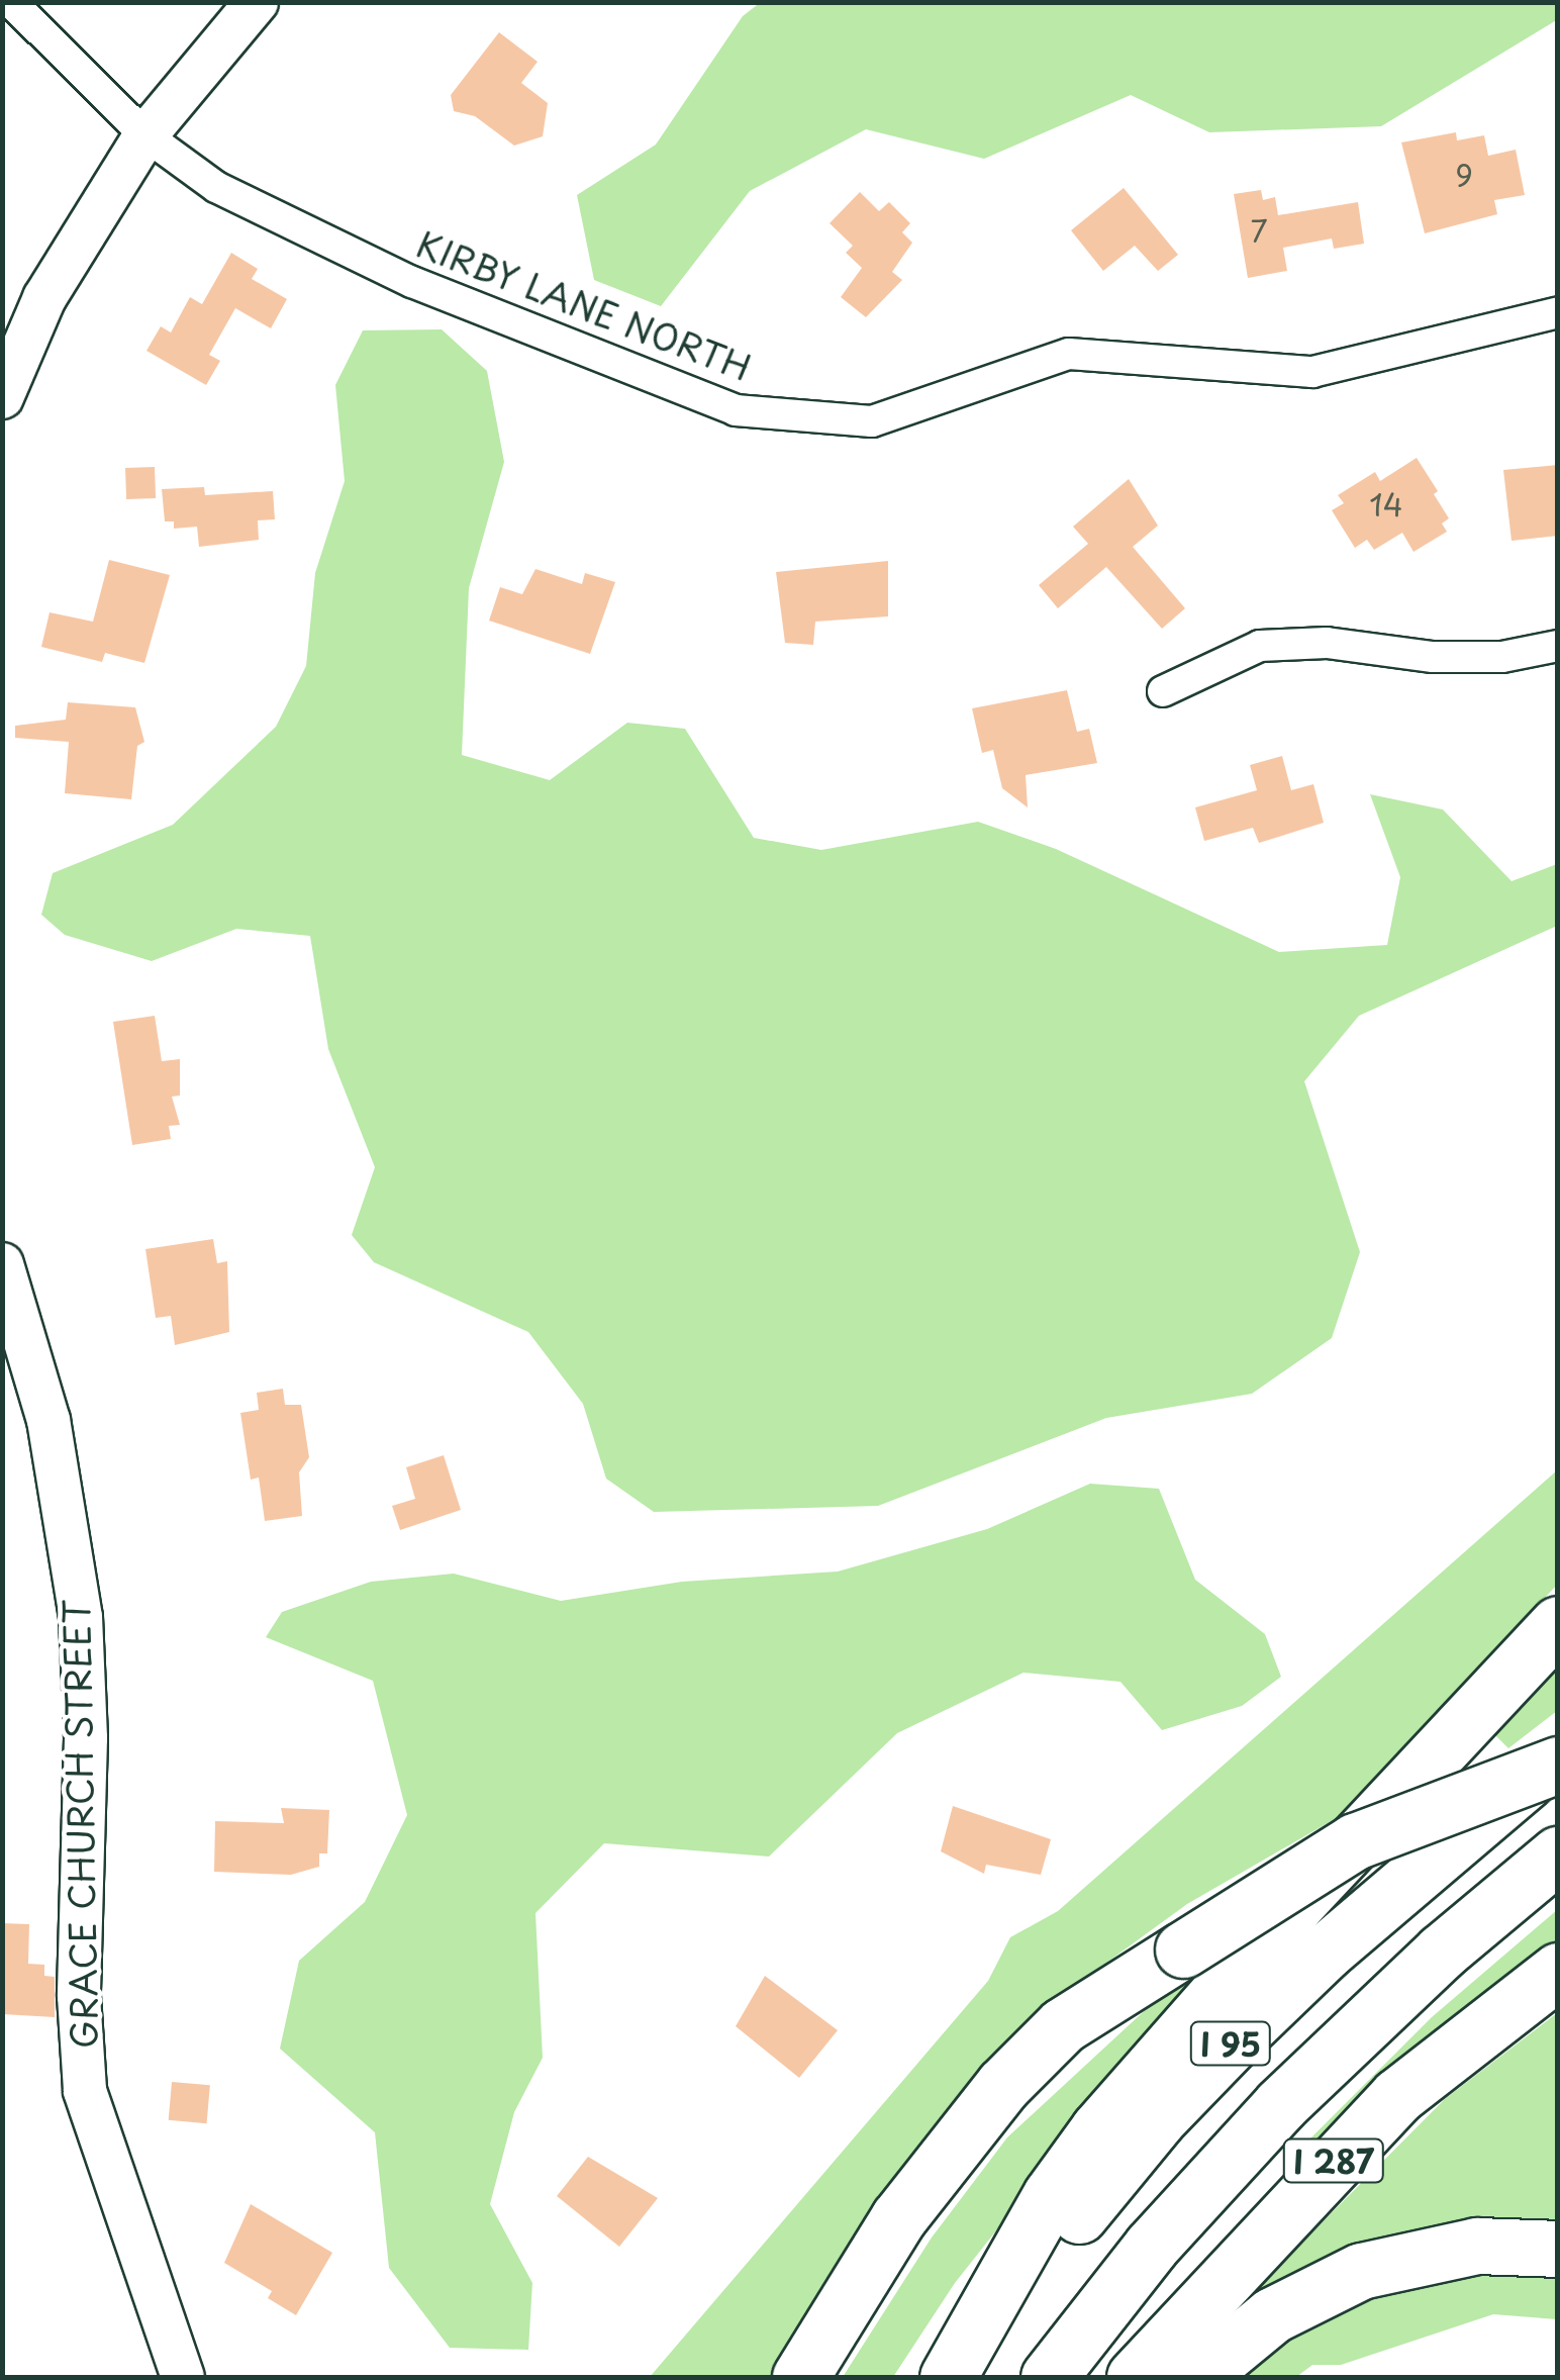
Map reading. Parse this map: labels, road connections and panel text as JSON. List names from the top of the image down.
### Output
{
  "streets": {
    "highway": ["I 95", "I 287"],
    "street": ["KIRBY LANE NORTH", "GRACE CHURCH STREET"]
  },
  "house_numbers": ["9", "7", "14"]
}
